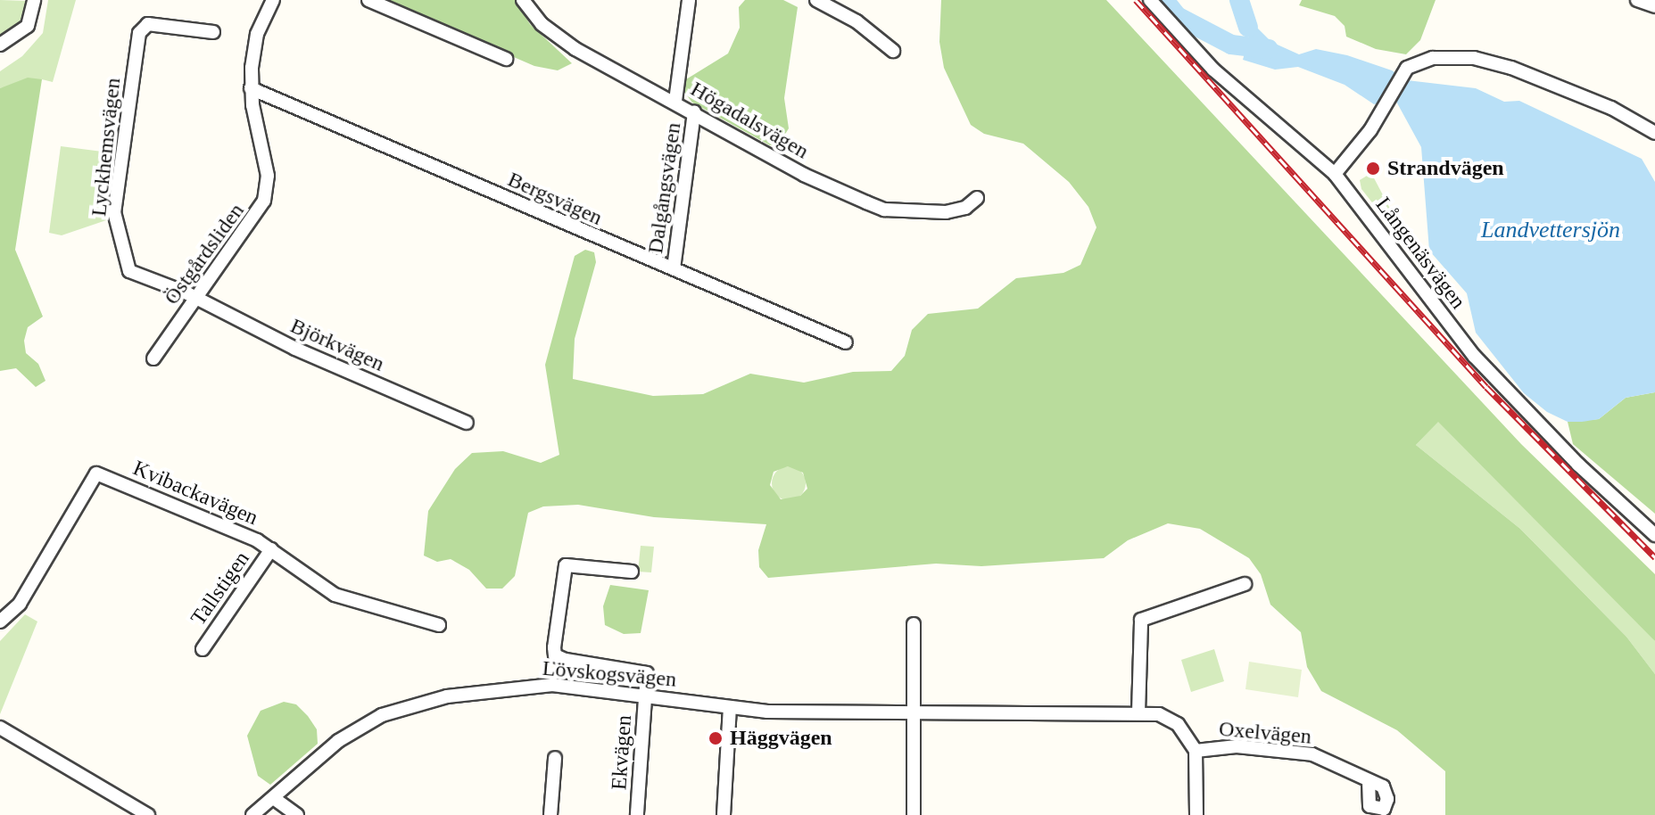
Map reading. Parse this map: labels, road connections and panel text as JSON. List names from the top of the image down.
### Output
{
  "streets": {
    "street": [
      "Högadalsvägen",
      "Lyckhemsvägen",
      "Dalgångsvägen",
      "Bergsvägen",
      "Långenäsvägen",
      "Östgårdsliden",
      "Björkvägen",
      "Kvibackavägen",
      "Tallstigen",
      "Lövskogsvägen",
      "Oxelvägen",
      "Ekvägen"
    ]
  },
  "crossings": [
    ["Högadalsvägen", "Dalgångsvägen"],
    ["Lyckhemsvägen", "Östgårdsliden"],
    ["Lyckhemsvägen", "Björkvägen"],
    ["Dalgångsvägen", "Bergsvägen"],
    ["Bergsvägen", "Östgårdsliden"],
    ["Östgårdsliden", "Björkvägen"],
    ["Kvibackavägen", "Tallstigen"],
    ["Lövskogsvägen", "Oxelvägen"],
    ["Lövskogsvägen", "Ekvägen"]
  ],
  "water": ["Landvettersjön"],
  "places": ["Strandvägen", "Häggvägen"]
}
